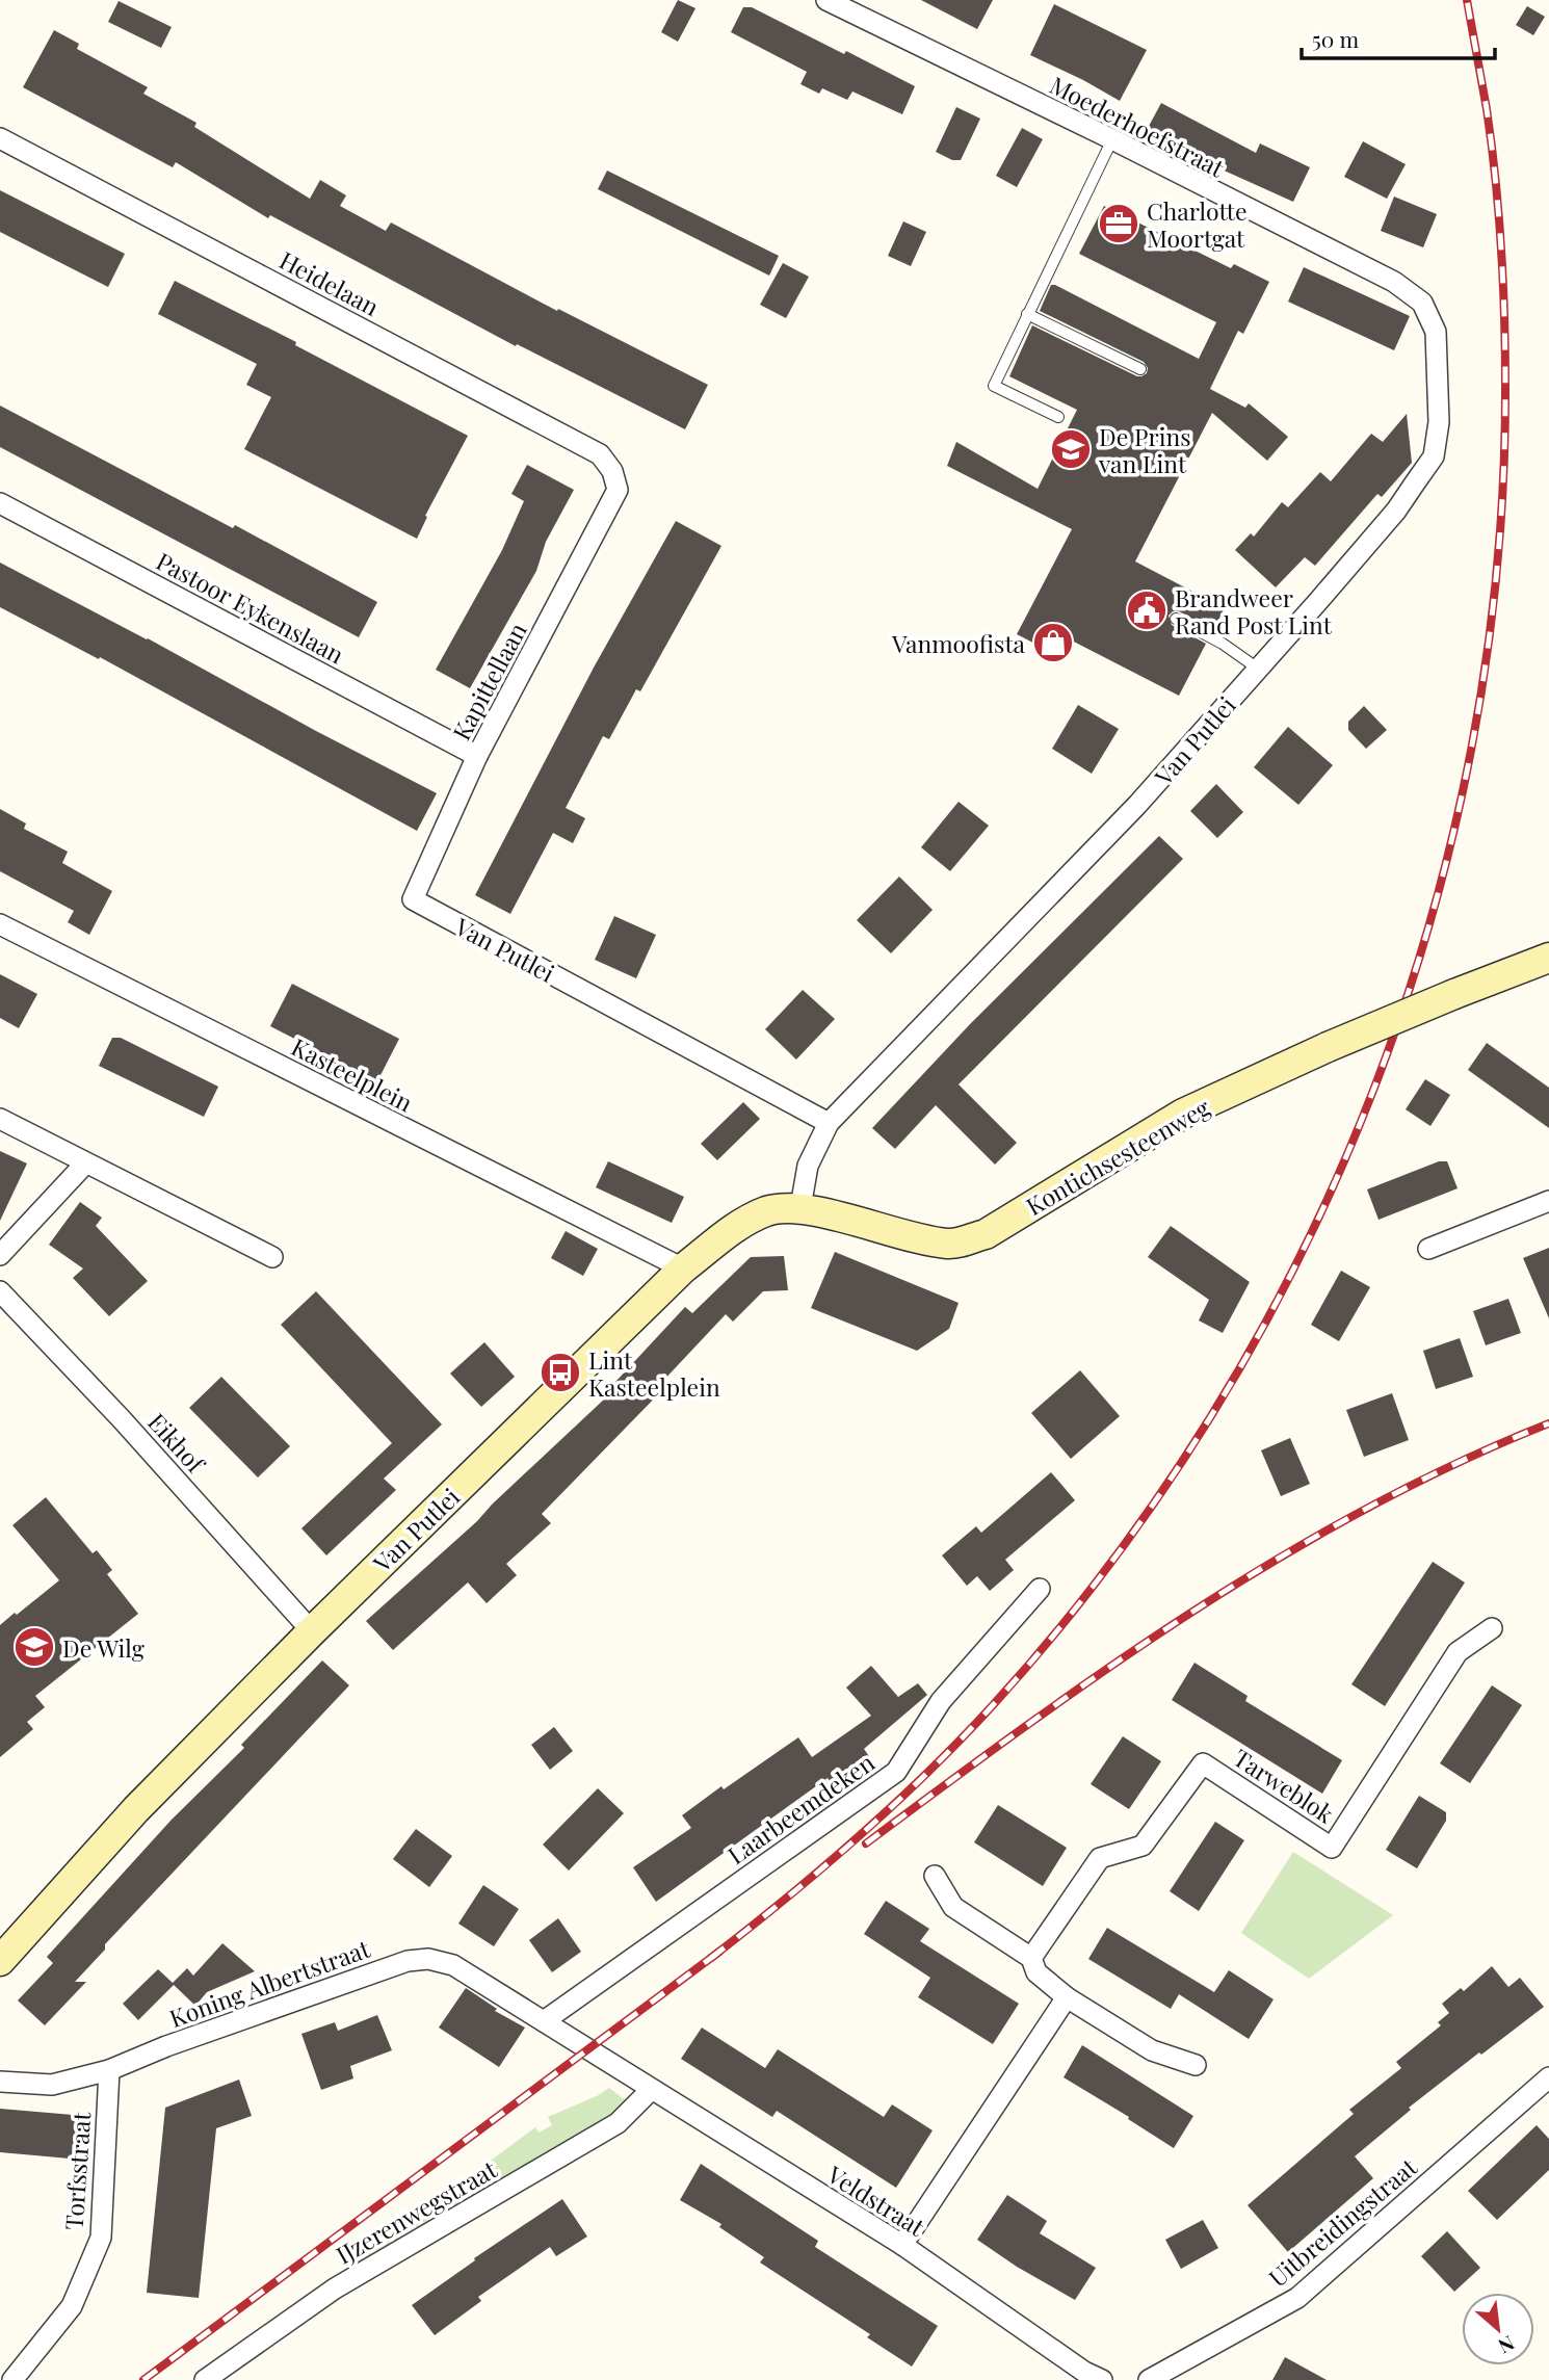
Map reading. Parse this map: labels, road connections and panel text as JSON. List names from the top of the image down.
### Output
{
  "streets": {
    "street": [
      "Moederhoefstraat",
      "Heidelaan",
      "Pastoor Eykenslaan",
      "Kapittellaan",
      "Van Putlei",
      "Kasteelplein",
      "Kontichsesteenweg",
      "Eikhof",
      "Tarweblok",
      "Laarbeemdeken",
      "Koning Albertstraat",
      "Torfsstraat",
      "Veldstraat",
      "IJzerenwegstraat",
      "Uitbreidingstraat"
    ]
  },
  "crossings": [
    ["Moederhoefstraat", "Van Putlei"],
    ["Heidelaan", "Kapittellaan"],
    ["Pastoor Eykenslaan", "Kapittellaan"],
    ["Kapittellaan", "Van Putlei"],
    ["Van Putlei", "Kasteelplein"],
    ["Van Putlei", "Kontichsesteenweg"],
    ["Van Putlei", "Eikhof"],
    ["Laarbeemdeken", "Koning Albertstraat"],
    ["Koning Albertstraat", "Torfsstraat"],
    ["Koning Albertstraat", "Veldstraat"],
    ["Veldstraat", "IJzerenwegstraat"]
  ],
  "places": {
    "office": ["Charlotte Moortgat"],
    "school or university": ["De Prins van Lint", "De Wilg"],
    "public building": ["Brandweer Rand Post Lint"],
    "shop": ["Vanmoofista"],
    "bus stop": ["Lint Kasteelplein"]
  },
  "scale_bar": "50 m",
  "north": "bottom right"
}
